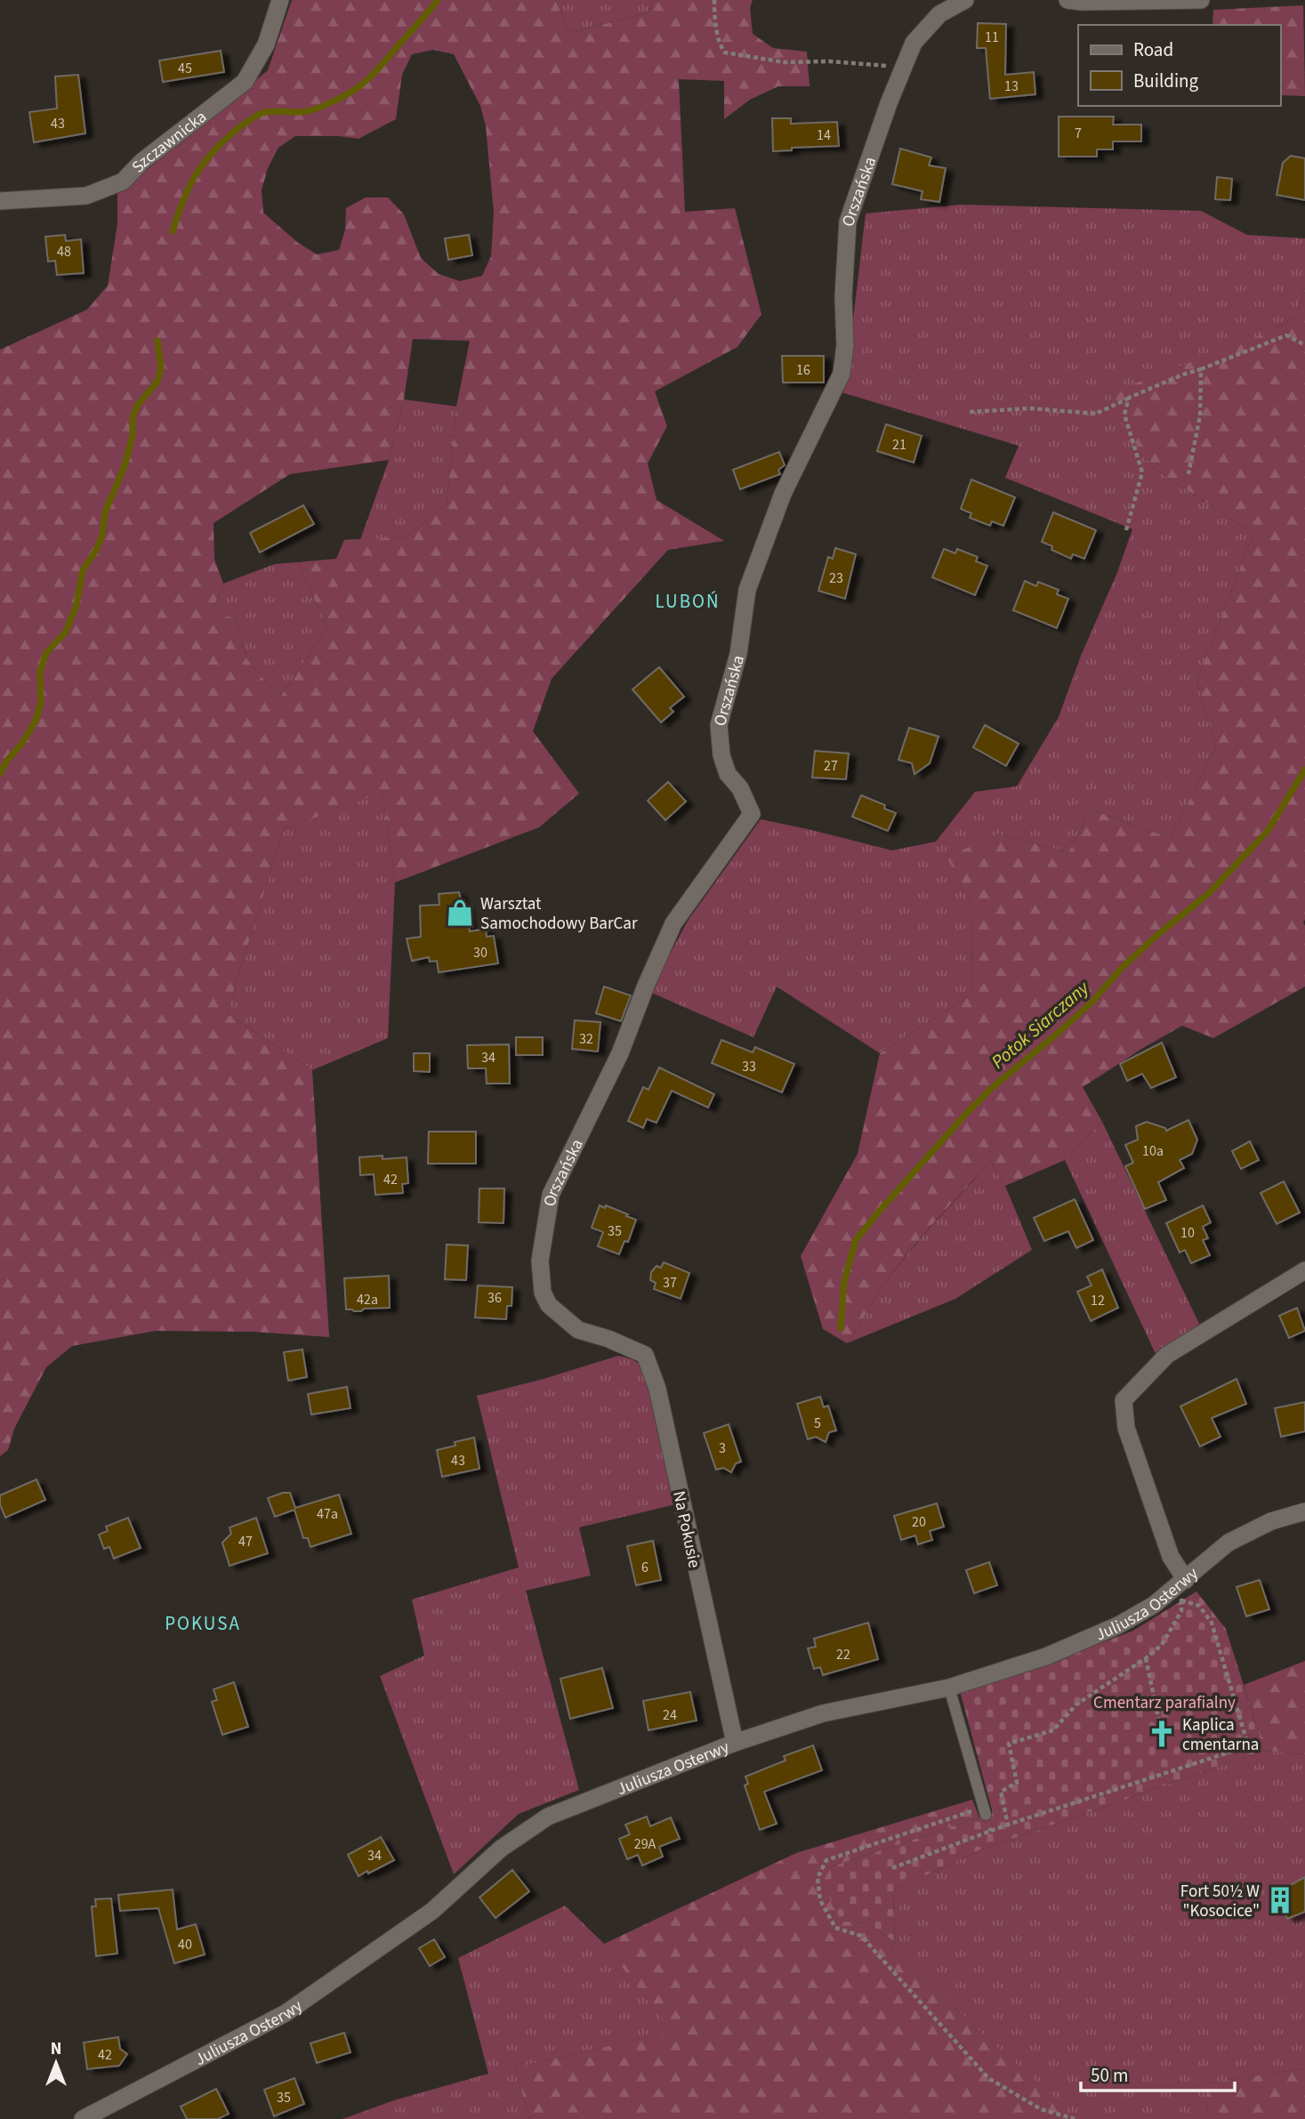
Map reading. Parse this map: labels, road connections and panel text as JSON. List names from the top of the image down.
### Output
{
  "streets": {
    "street": [
      "Szczawnicka",
      "Orszańska",
      "Na Pokusie",
      "Juliusza Osterwy"
    ]
  },
  "crossings": [
    ["Orszańska", "Na Pokusie"],
    ["Na Pokusie", "Juliusza Osterwy"]
  ],
  "districts": ["LUBOŃ", "POKUSA"],
  "water": ["Potok Siarczany"],
  "parks": ["Cmentarz parafialny"],
  "places": {
    "shop": ["Warsztat Samochodowy BarCar"],
    "church": ["Kaplica cmentarna"],
    "building": ["Fort 50½ W \"Kosocice\""]
  },
  "house_numbers": [
    "11",
    "45",
    "13",
    "43",
    "7",
    "14",
    "48",
    "16",
    "21",
    "23",
    "27",
    "30",
    "32",
    "34",
    "33",
    "10a",
    "42",
    "35",
    "10",
    "37",
    "36",
    "42a",
    "12",
    "5",
    "3",
    "43",
    "47a",
    "20",
    "47",
    "6",
    "22",
    "24",
    "29A",
    "34",
    "40",
    "42",
    "35"
  ],
  "legend": ["Road", "Building"],
  "scale_bar": "50 m",
  "north": "top"
}
